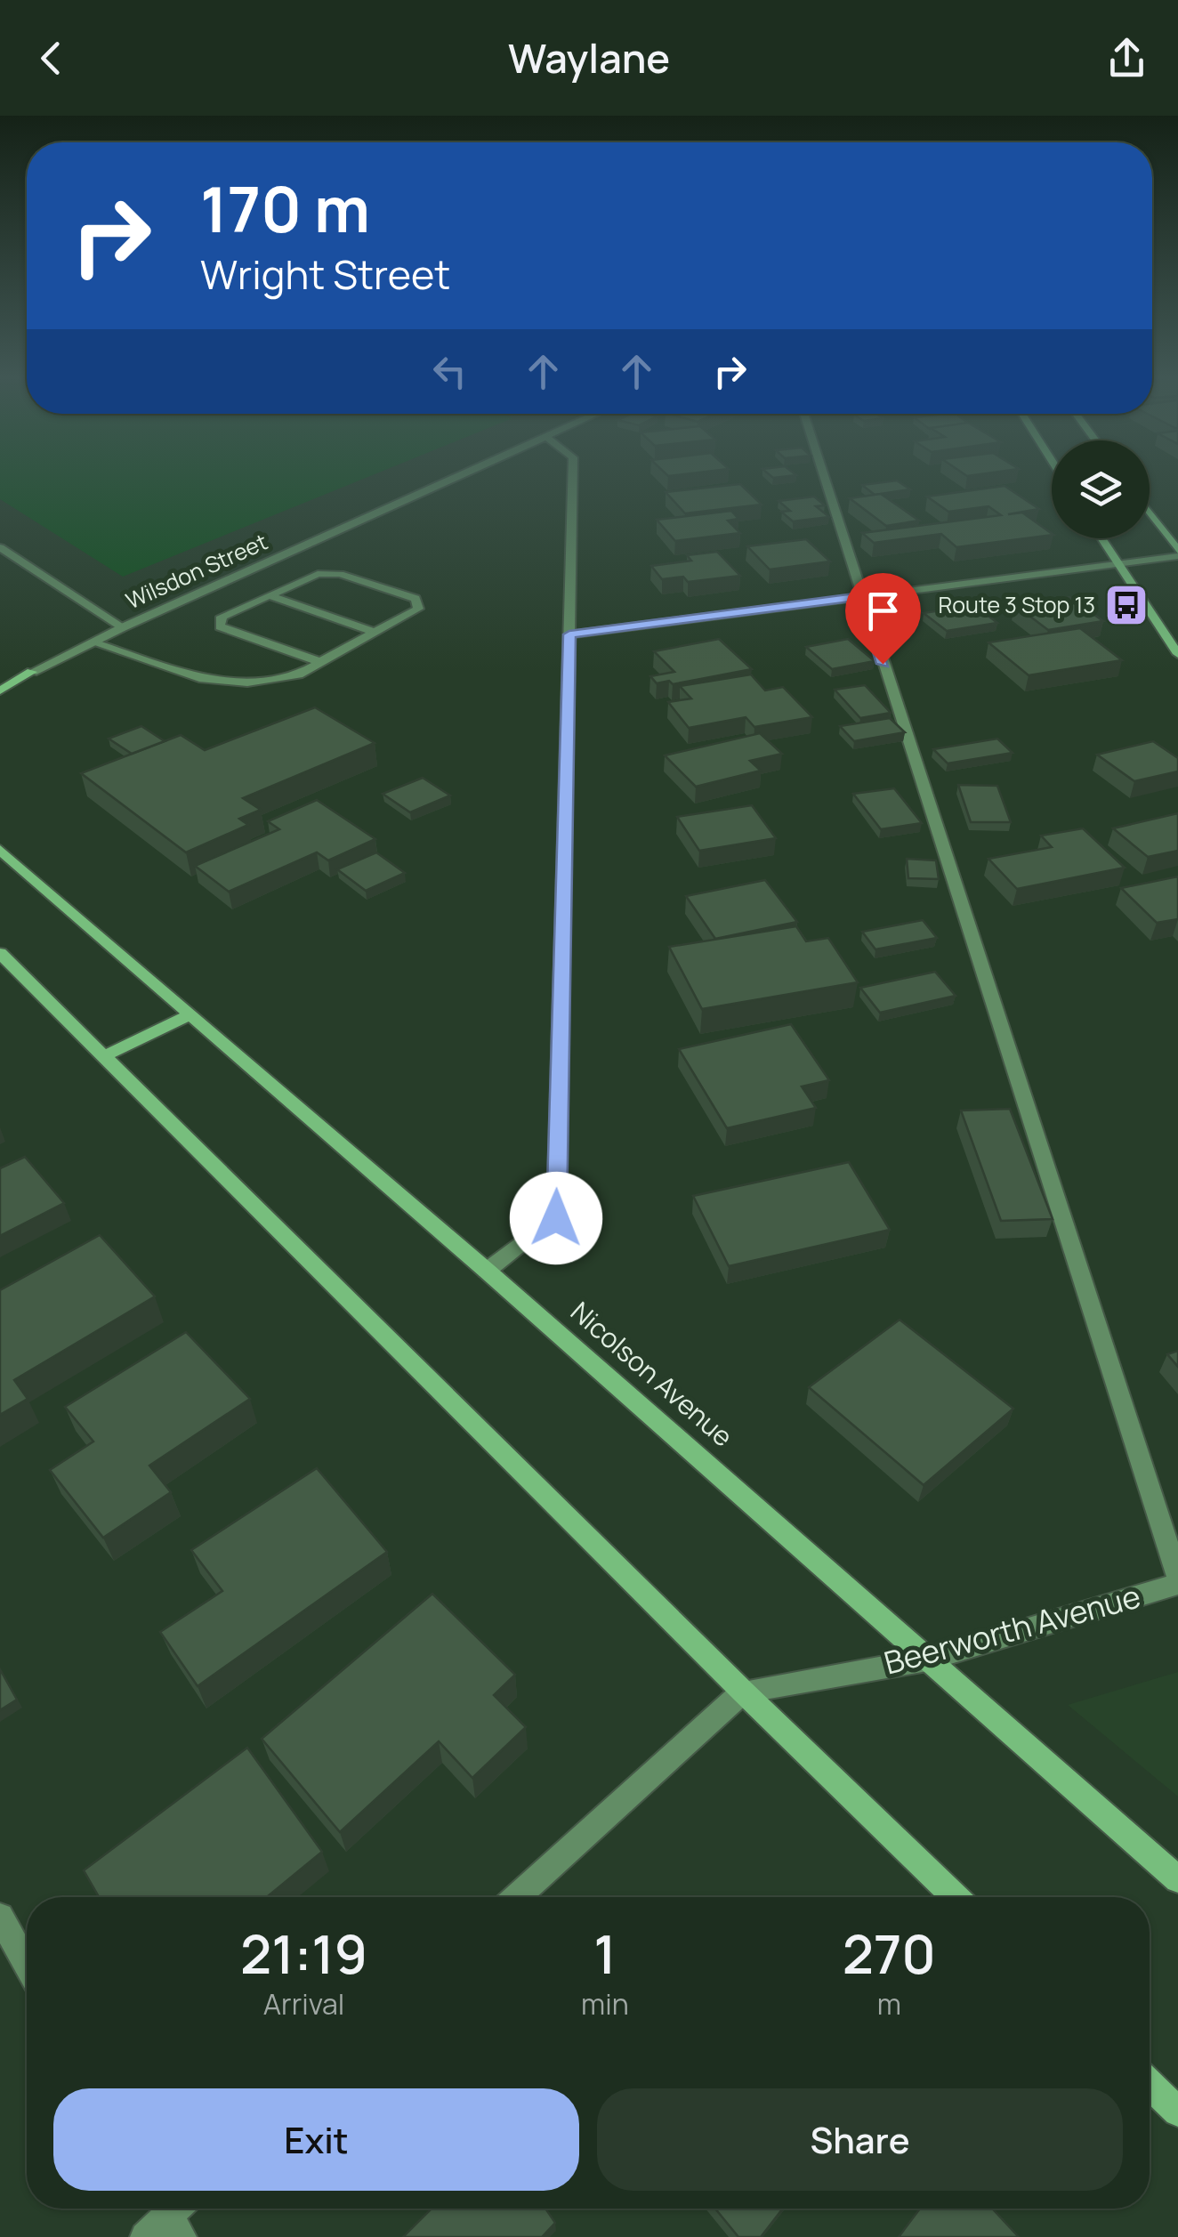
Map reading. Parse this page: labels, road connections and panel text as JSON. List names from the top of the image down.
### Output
{
  "streets": {
    "main road": ["Nicolson Avenue"],
    "street": ["Wilsdon Street", "Beerworth Avenue"]
  },
  "crossings": [
    ["Nicolson Avenue", "Beerworth Avenue"]
  ],
  "places": {
    "bus stop": ["Route 3 Stop 13"]
  },
  "page": {
    "header": "Waylane",
    "turn": ["170 m", "Wright Street"],
    "eta": [
      "21:19",
      "Arrival",
      "1",
      "min",
      "270",
      "m"
    ],
    "buttons": ["Exit", "Share"]
  }
}
